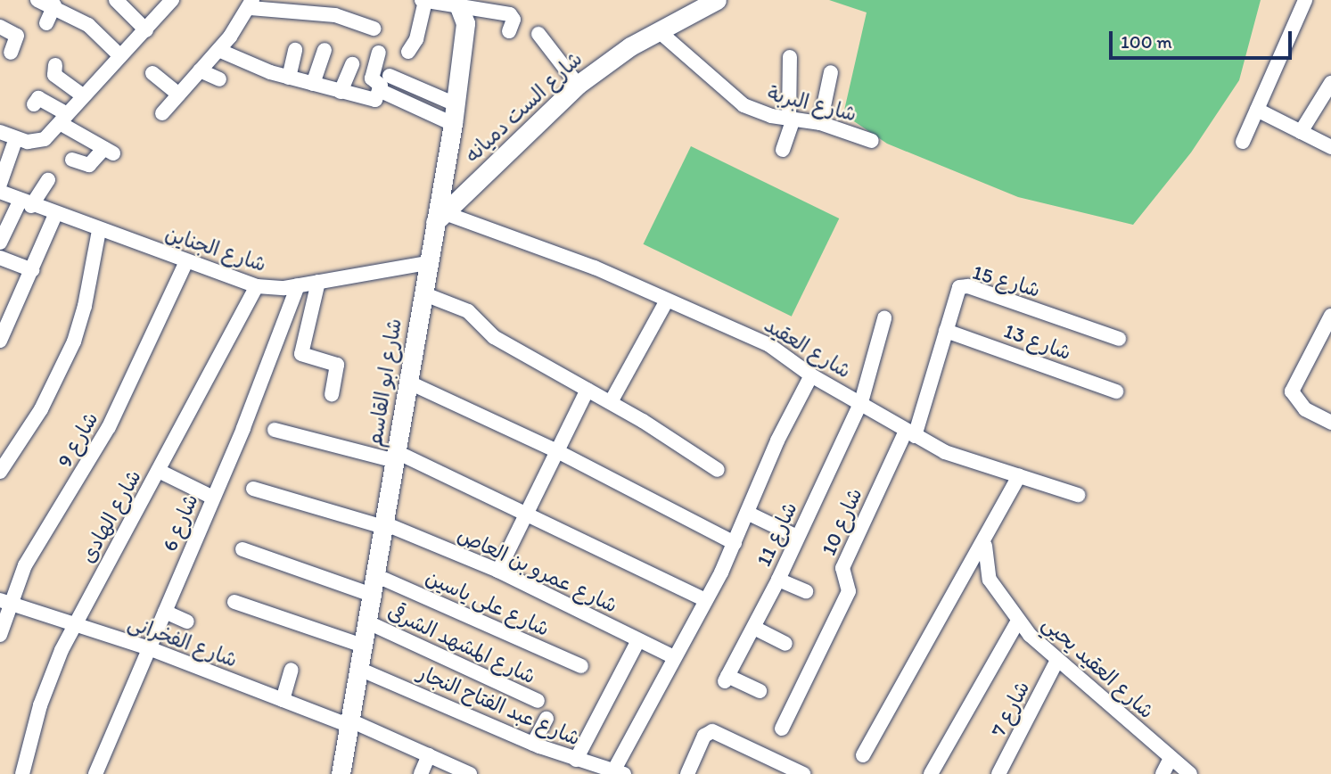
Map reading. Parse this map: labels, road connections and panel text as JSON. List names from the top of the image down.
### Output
{
  "streets": {
    "street": [
      "شارع البربة",
      "شارع الست دميانه",
      "شارع الجناين",
      "شارع 15",
      "شارع 13",
      "شارع العقيد",
      "شارع ابو القاسم",
      "شارع 9",
      "شارع الهادى",
      "شارع 10",
      "شارع 6",
      "شارع 11",
      "شارع عمرو بن العاص",
      "شارع على ياسين",
      "شارع الفخرانى",
      "شارع المشهد الشرقى",
      "شارع العقيد يحيي",
      "شارع عبد الفتاح النجار",
      "شارع 7"
    ]
  },
  "crossings": [
    ["شارع البربة", "شارع الست دميانه"],
    ["شارع الست دميانه", "شارع العقيد"],
    ["شارع الست دميانه", "شارع ابو القاسم"],
    ["شارع الجناين", "شارع ابو القاسم"],
    ["شارع الجناين", "شارع 9"],
    ["شارع الجناين", "شارع الهادى"],
    ["شارع الجناين", "شارع 6"],
    ["شارع 15", "شارع 13"],
    ["شارع 15", "شارع العقيد"],
    ["شارع 15", "شارع 10"],
    ["شارع العقيد", "شارع ابو القاسم"],
    ["شارع العقيد", "شارع 10"],
    ["شارع العقيد", "شارع 11"],
    ["شارع ابو القاسم", "شارع عمرو بن العاص"],
    ["شارع ابو القاسم", "شارع على ياسين"],
    ["شارع ابو القاسم", "شارع الفخرانى"],
    ["شارع ابو القاسم", "شارع المشهد الشرقى"],
    ["شارع ابو القاسم", "شارع عبد الفتاح النجار"],
    ["شارع 9", "شارع الفخرانى"],
    ["شارع الهادى", "شارع الفخرانى"],
    ["شارع 6", "شارع الفخرانى"],
    ["شارع العقيد يحيي", "شارع 7"]
  ],
  "scale_bar": "100 m"
}
